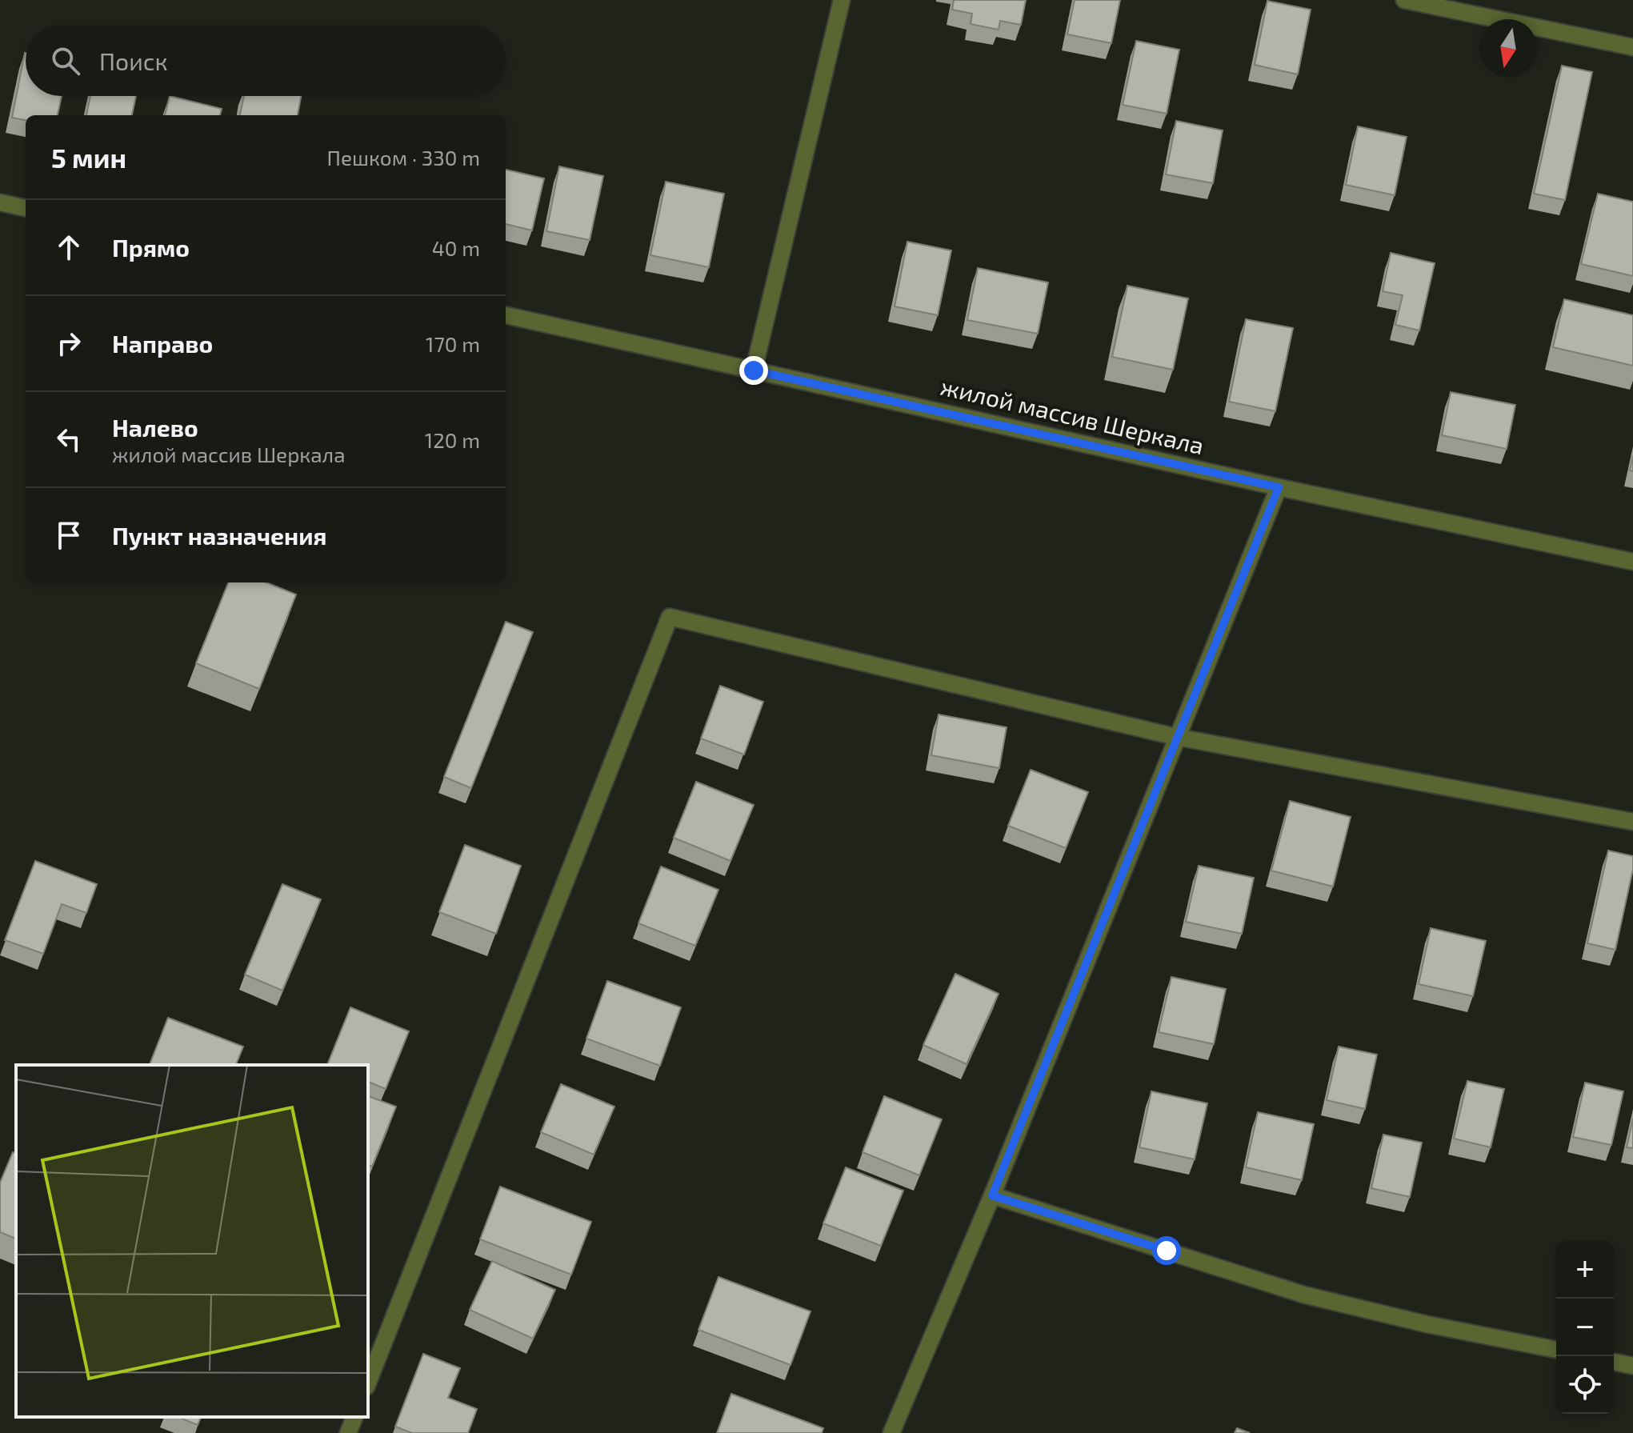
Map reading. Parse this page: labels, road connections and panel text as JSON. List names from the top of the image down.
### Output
{
  "streets": {
    "street": ["жилой массив Шеркала"]
  },
  "north": "bottom",
  "page": {
    "search": "Поиск",
    "heading": ["5 мин", "Пешком · 330 m"],
    "list": [
      ["Прямо", "40 m"],
      ["Направо", "170 m"],
      ["Налево", "жилой массив Шеркала", "120 m"],
      "Пункт назначения"
    ],
    "map_buttons": ["+", "−"]
  }
}
